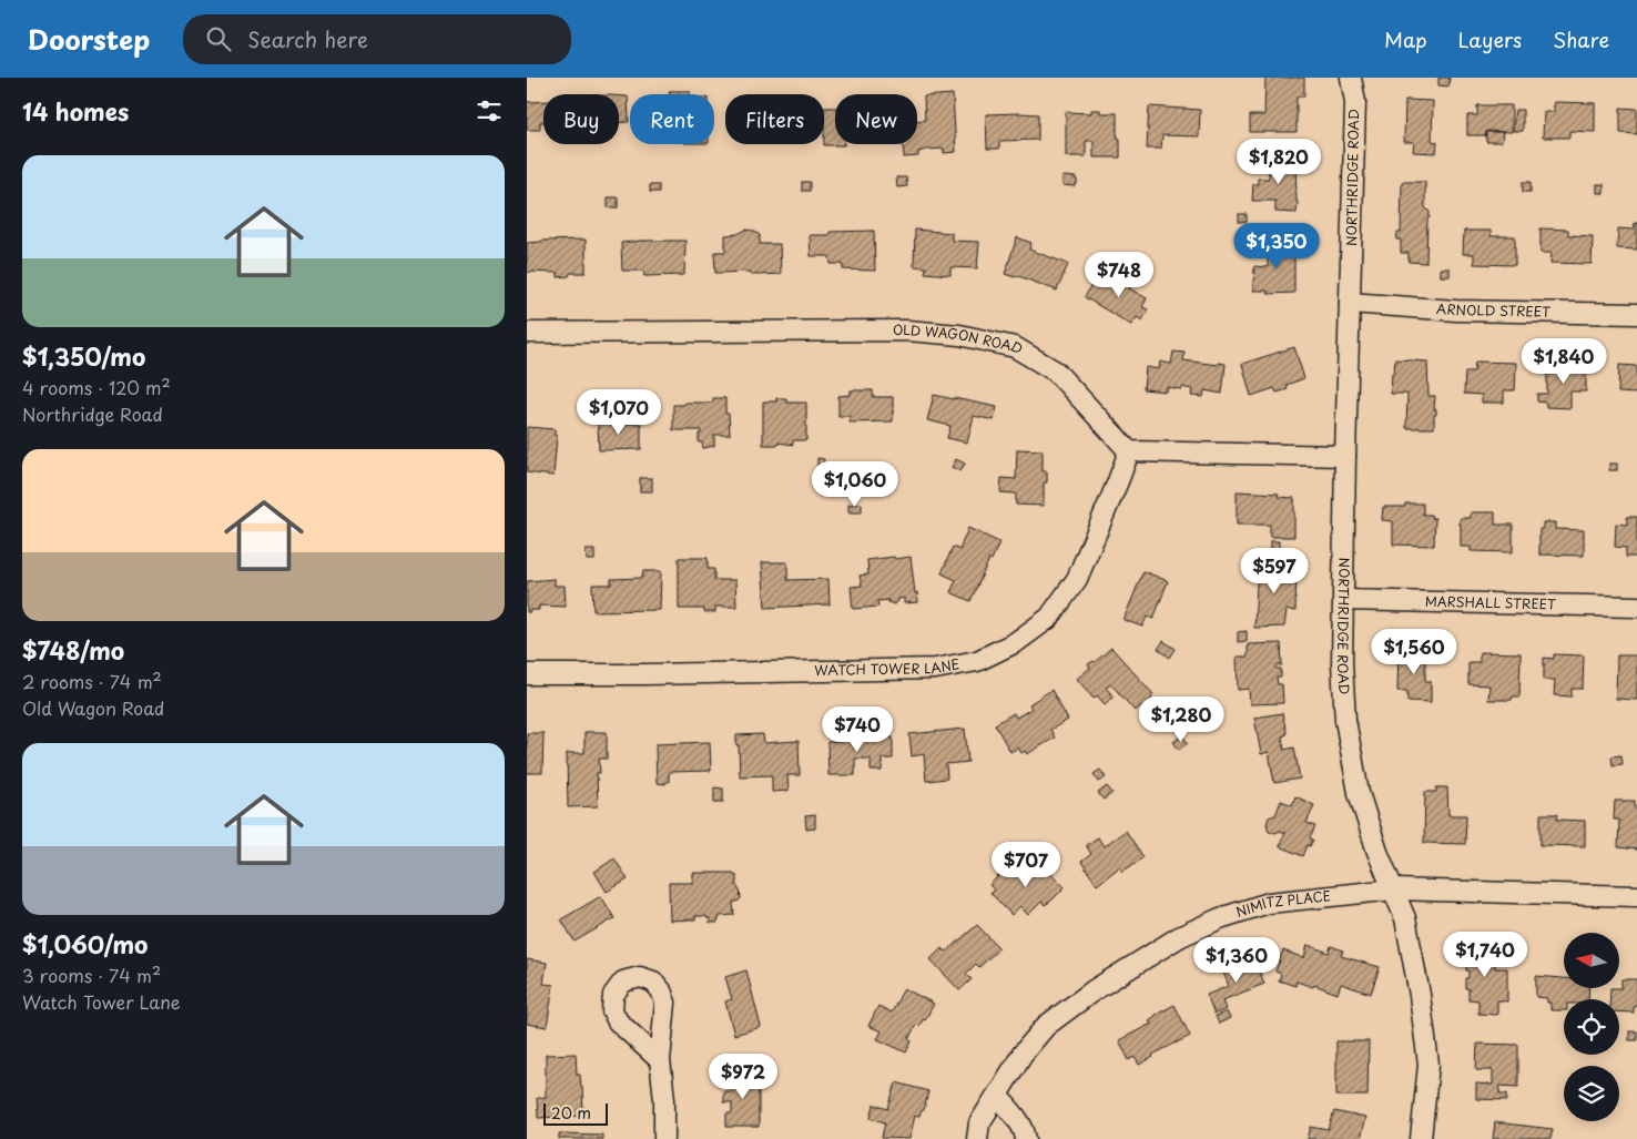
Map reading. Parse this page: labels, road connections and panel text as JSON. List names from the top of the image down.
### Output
{
  "streets": {
    "street": [
      "NORTHRIDGE ROAD",
      "ARNOLD STREET",
      "OLD WAGON ROAD",
      "MARSHALL STREET",
      "WATCH TOWER LANE",
      "NIMITZ PLACE"
    ]
  },
  "crossings": [
    ["NORTHRIDGE ROAD", "ARNOLD STREET"],
    ["NORTHRIDGE ROAD", "MARSHALL STREET"],
    ["NORTHRIDGE ROAD", "NIMITZ PLACE"],
    ["OLD WAGON ROAD", "WATCH TOWER LANE"]
  ],
  "scale_bar": "20 m",
  "north": "left",
  "page": {
    "header": "Doorstep",
    "search": "Search here",
    "nav": ["Map", "Layers", "Share"],
    "heading": "14 homes",
    "chip": [
      "Buy",
      "Rent",
      "Filters",
      "New"
    ],
    "price": [
      "$1,820",
      "$1,350",
      "$748",
      "$1,840",
      "$1,070",
      "$1,060",
      "$597",
      "$1,560",
      "$1,280",
      "$740",
      "$707",
      "$1,740",
      "$1,360",
      "$972"
    ],
    "list": [
      {
        "name": "$1,350/mo",
        "note": "4 rooms · 120 m² · Northridge Road"
      },
      {
        "name": "$748/mo",
        "note": "2 rooms · 74 m² · Old Wagon Road"
      },
      {
        "name": "$1,060/mo",
        "note": "3 rooms · 74 m² · Watch Tower Lane"
      }
    ],
    "scale": "20 m"
  }
}
